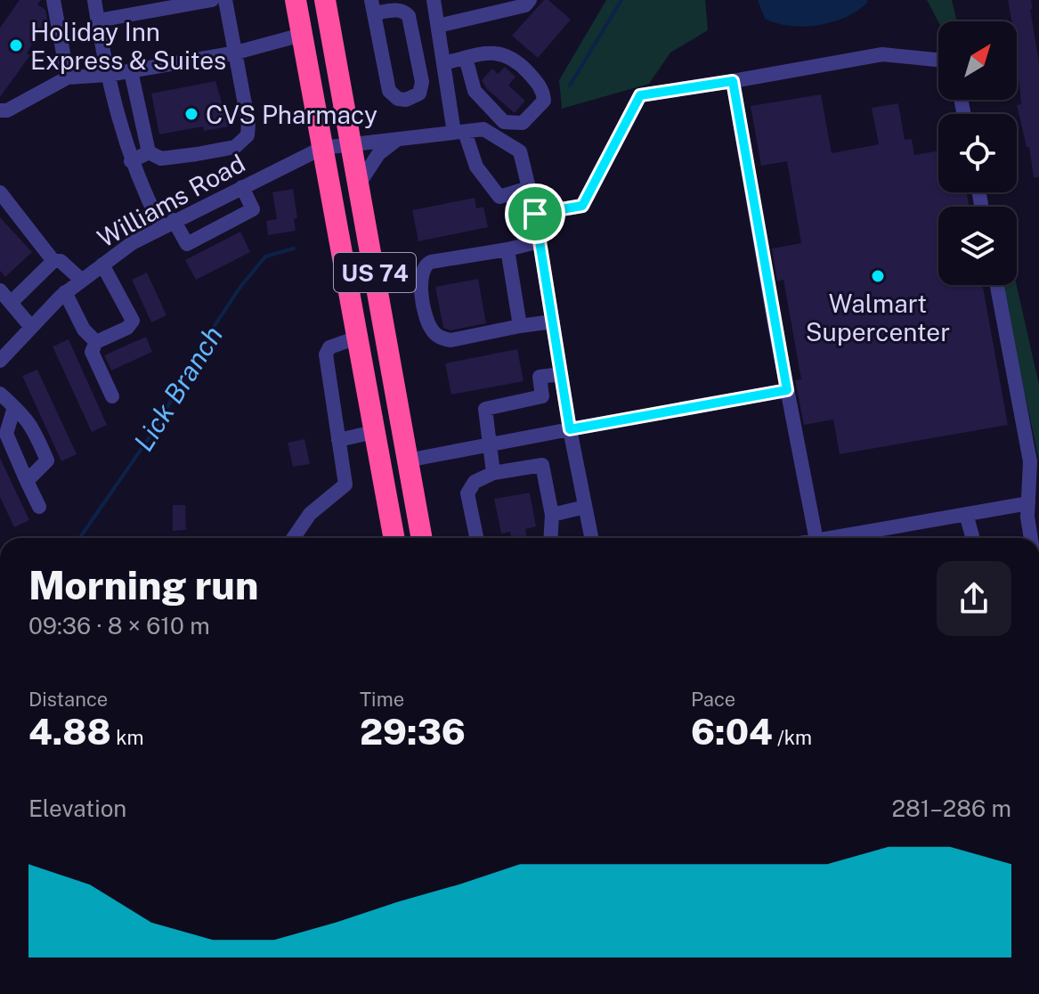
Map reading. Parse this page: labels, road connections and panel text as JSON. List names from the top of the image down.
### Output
{
  "streets": {
    "highway": ["US 74"],
    "street": ["Williams Road"]
  },
  "crossings": [
    ["Williams Road", "US 74"]
  ],
  "water": ["Lick Branch"],
  "places": ["Holiday Inn Express & Suites", "CVS Pharmacy", "Walmart Supercenter"],
  "north": "top right",
  "page": {
    "heading": ["Morning run", "09:36 · 8 × 610 m"],
    "stats": [
      ["Distance", "4.88 km"],
      ["Time", "29:36"],
      ["Pace", "6:04 /km"]
    ],
    "chart": ["Elevation", "281–286 m"]
  }
}
